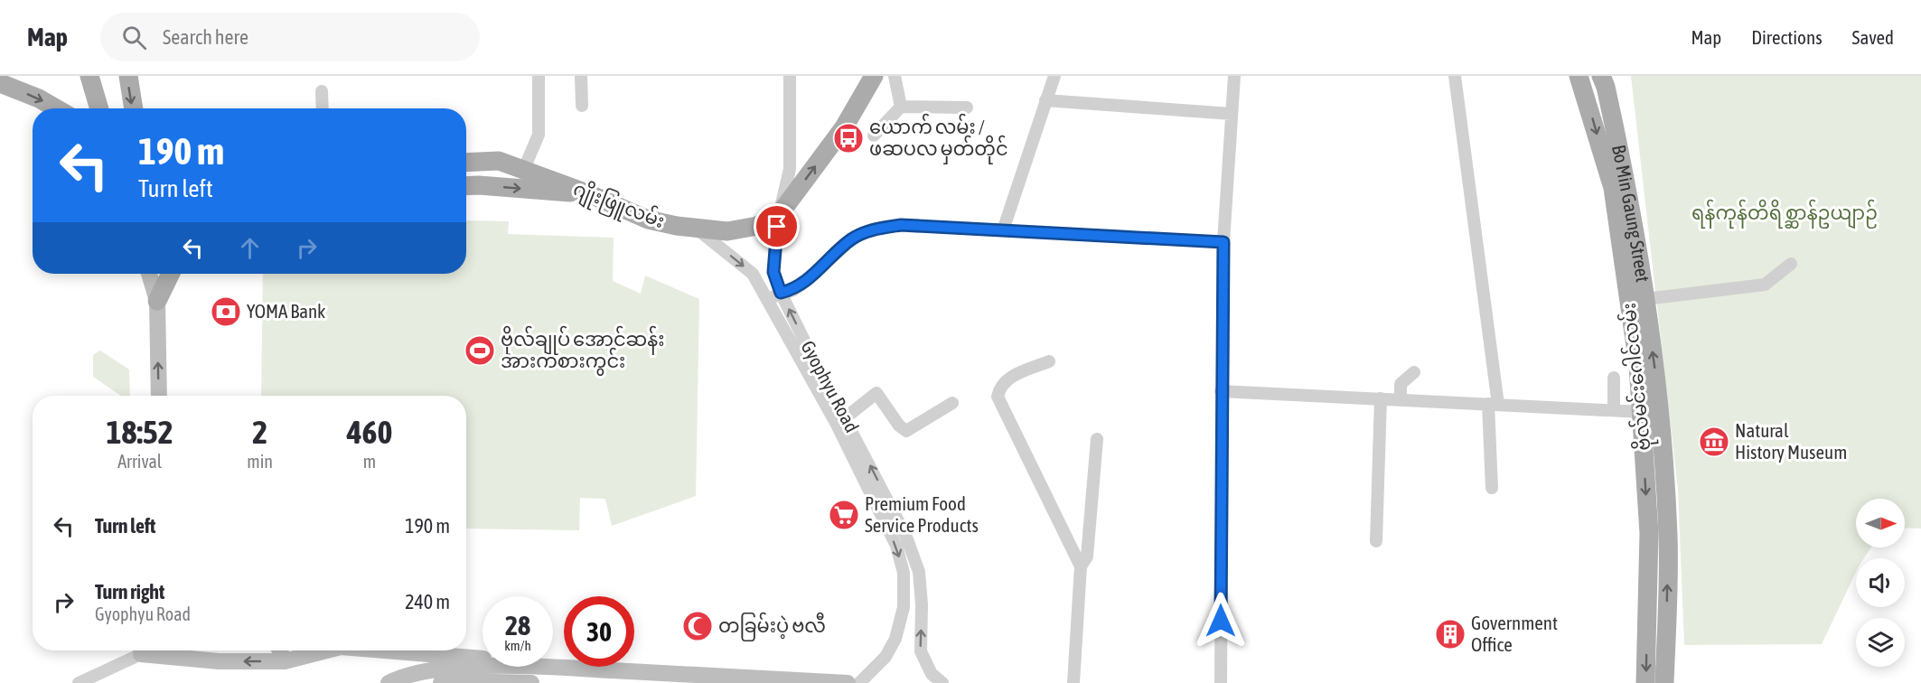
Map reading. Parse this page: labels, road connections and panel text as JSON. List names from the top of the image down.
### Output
{
  "streets": {
    "main road": ["ဂျိုးဖြူလမ်း", "Bo Min Gaung Street", "ဗိုလ်မင်းဂေါင်လမ်း"],
    "street": ["Gyophyu Road"]
  },
  "crossings": [
    ["ဂျိုးဖြူလမ်း", "Gyophyu Road"],
    ["Bo Min Gaung Street", "ဗိုလ်မင်းဂေါင်လမ်း"]
  ],
  "one_way": ["Bo Min Gaung Street", "ဗိုလ်မင်းဂေါင်လမ်း"],
  "parks": ["ရန်ကုန်တိရိစ္ဆာန်ဥယျာဉ်"],
  "places": {
    "bus stop": ["ယောက် လမ်း / ဖဆပလ မှတ်တိုင်"],
    "bank": ["YOMA Bank"],
    "sports": ["ဗိုလ်ချုပ် အောင်ဆန်း အားကစားကွင်း"],
    "museum": ["Natural History Museum"],
    "supermarket": ["Premium Food Service Products"],
    "mosque": ["တခြမ်းပဲ့ ဗလီ"],
    "building": ["Government Office"]
  },
  "north": "right",
  "page": {
    "header": "Map",
    "search": "Search here",
    "nav": ["Map", "Directions", "Saved"],
    "turn": ["190 m", "Turn left"],
    "eta": [
      "18:52",
      "Arrival",
      "2",
      "min",
      "460",
      "m"
    ],
    "list": [
      {
        "name": "Turn left",
        "value": "190 m"
      },
      {
        "name": "Turn right",
        "note": "Gyophyu Road",
        "value": "240 m"
      }
    ],
    "speed": "28 km/h",
    "limit": "30"
  }
}
